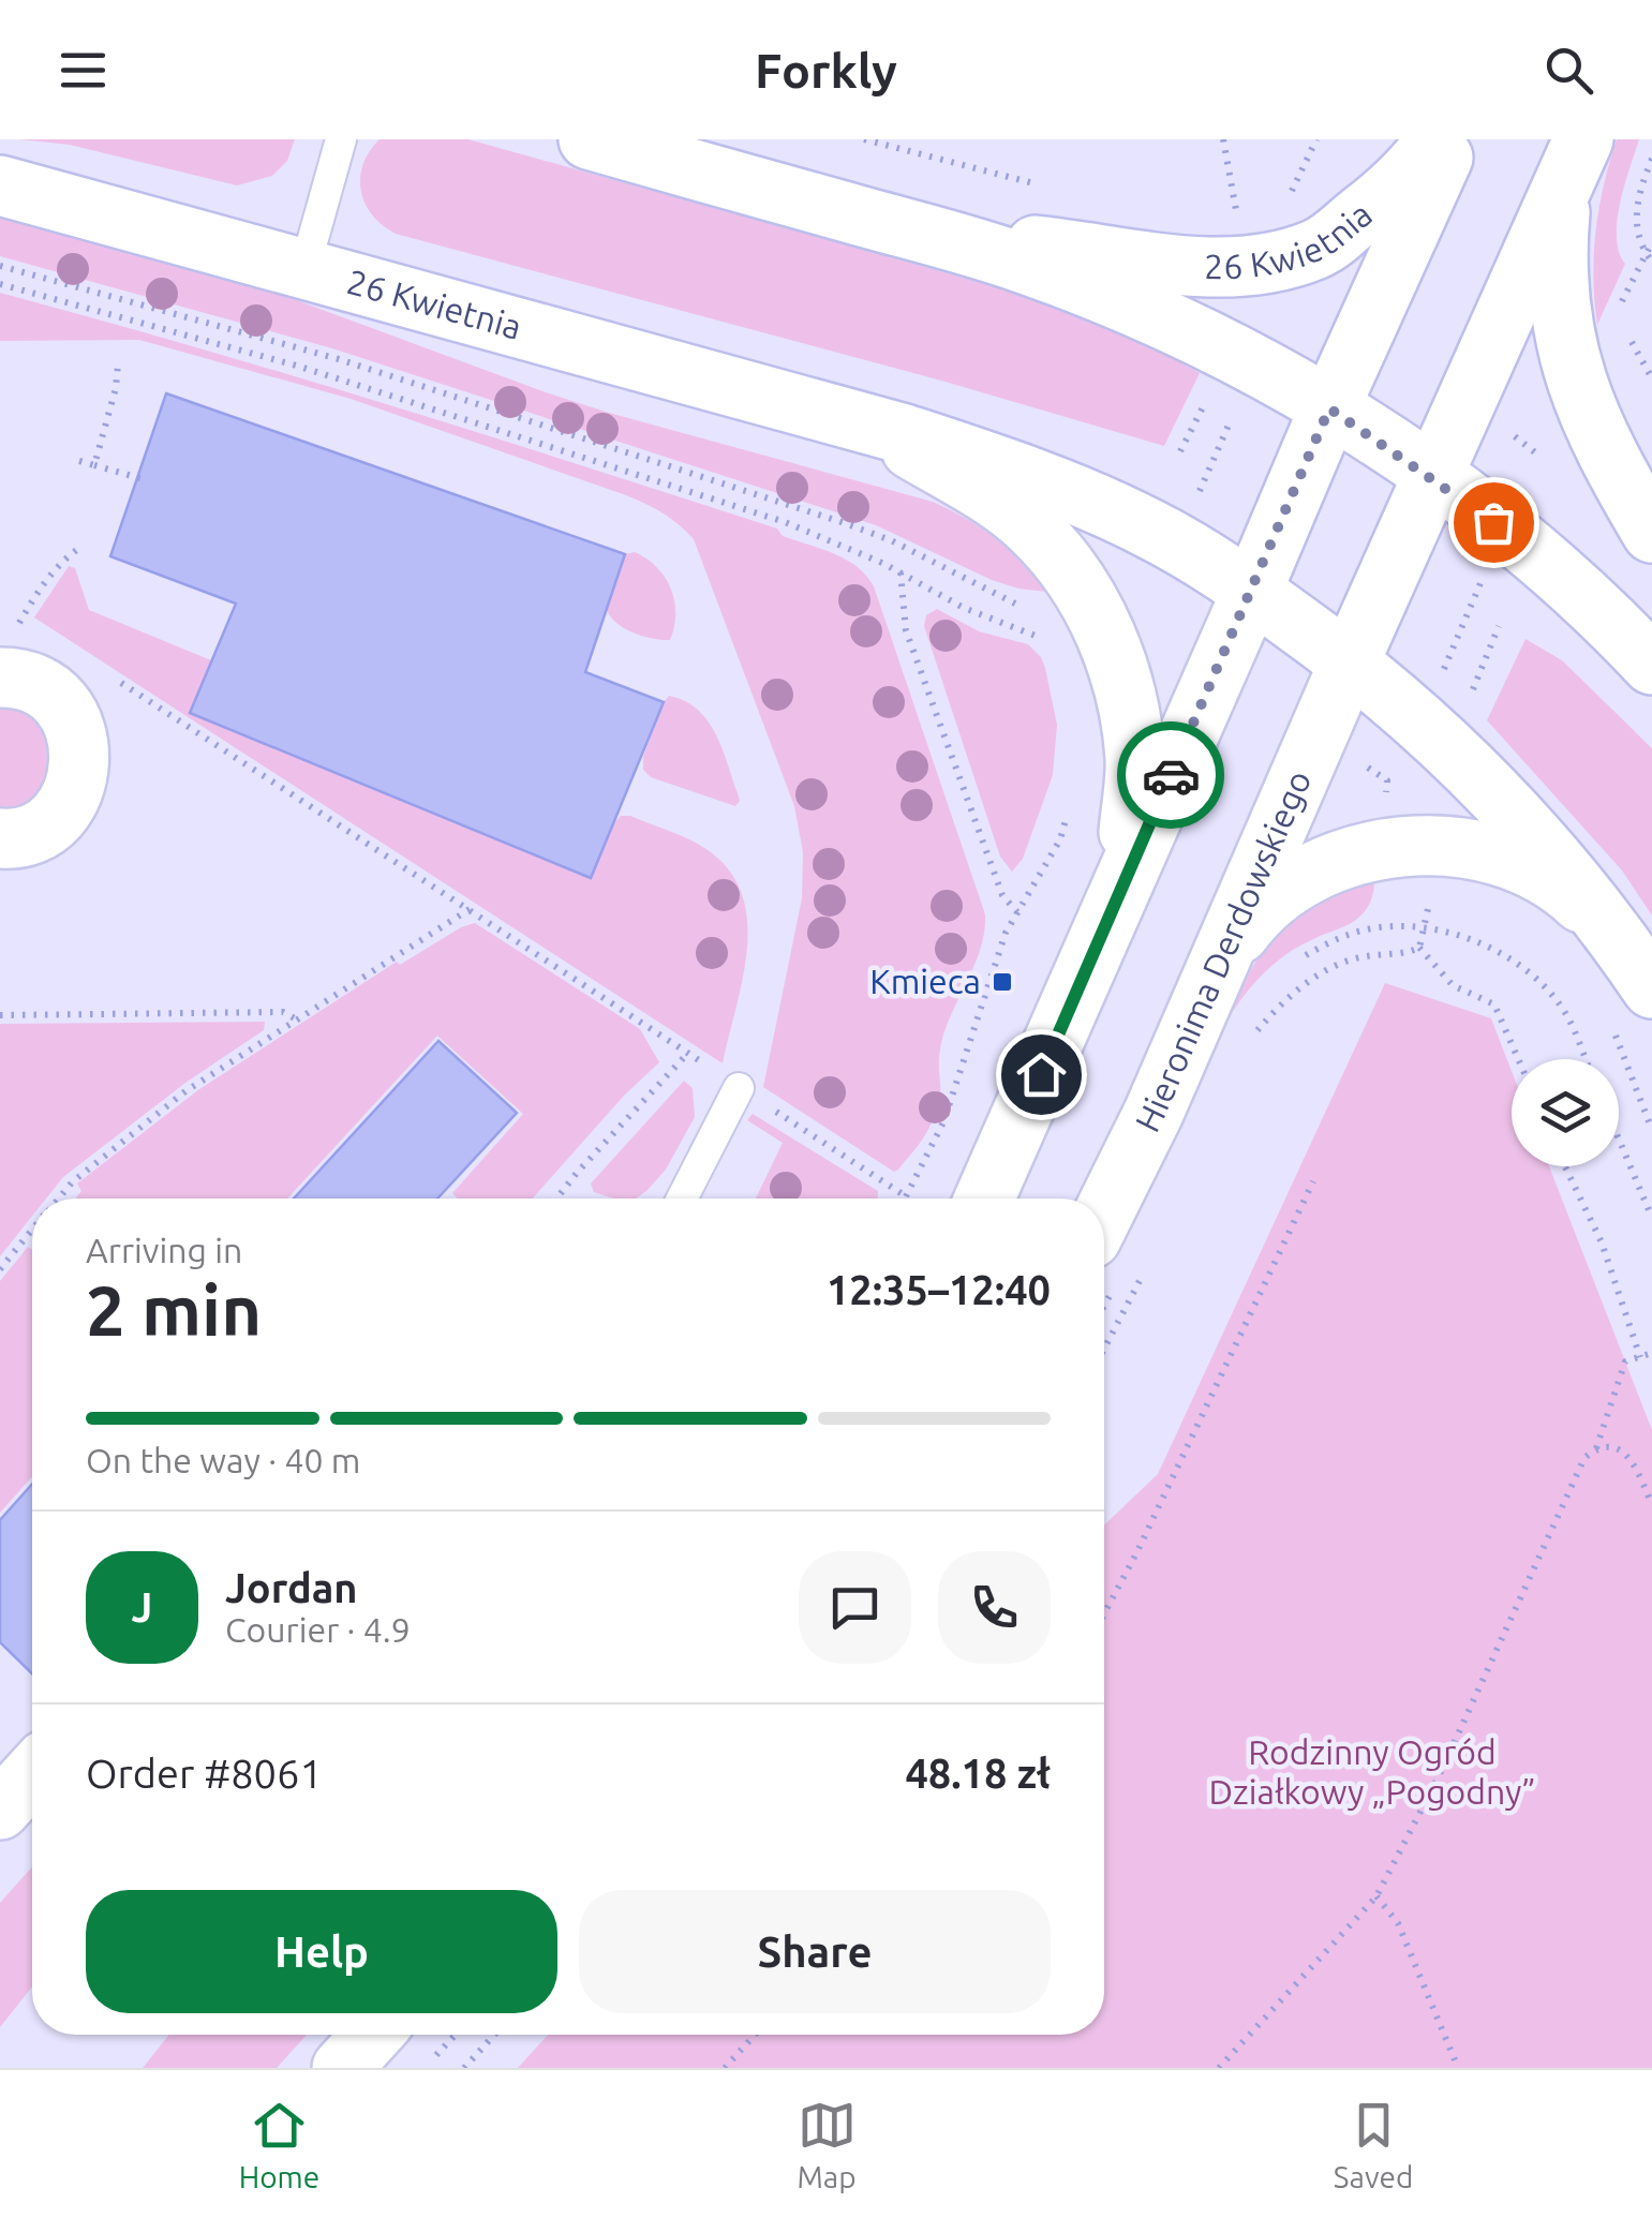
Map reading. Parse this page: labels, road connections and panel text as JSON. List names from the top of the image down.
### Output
{
  "streets": {
    "street": ["26 Kwietnia", "Hieronima Derdowskiego"]
  },
  "parks": ["Rodzinny Ogród Działkowy „Pogodny”"],
  "places": {
    "transit": ["Kmieca"]
  },
  "page": {
    "header": "Forkly",
    "heading": ["2 min", "Arriving in", "12:35–12:40"],
    "panel": [
      "Jordan",
      "Courier · 4.9",
      "Order #8061",
      "48.18 zł"
    ],
    "bar": "On the way · 40 m",
    "round": "J",
    "buttons": ["Help", "Share"],
    "tabs": ["Home", "Map", "Saved"]
  }
}
